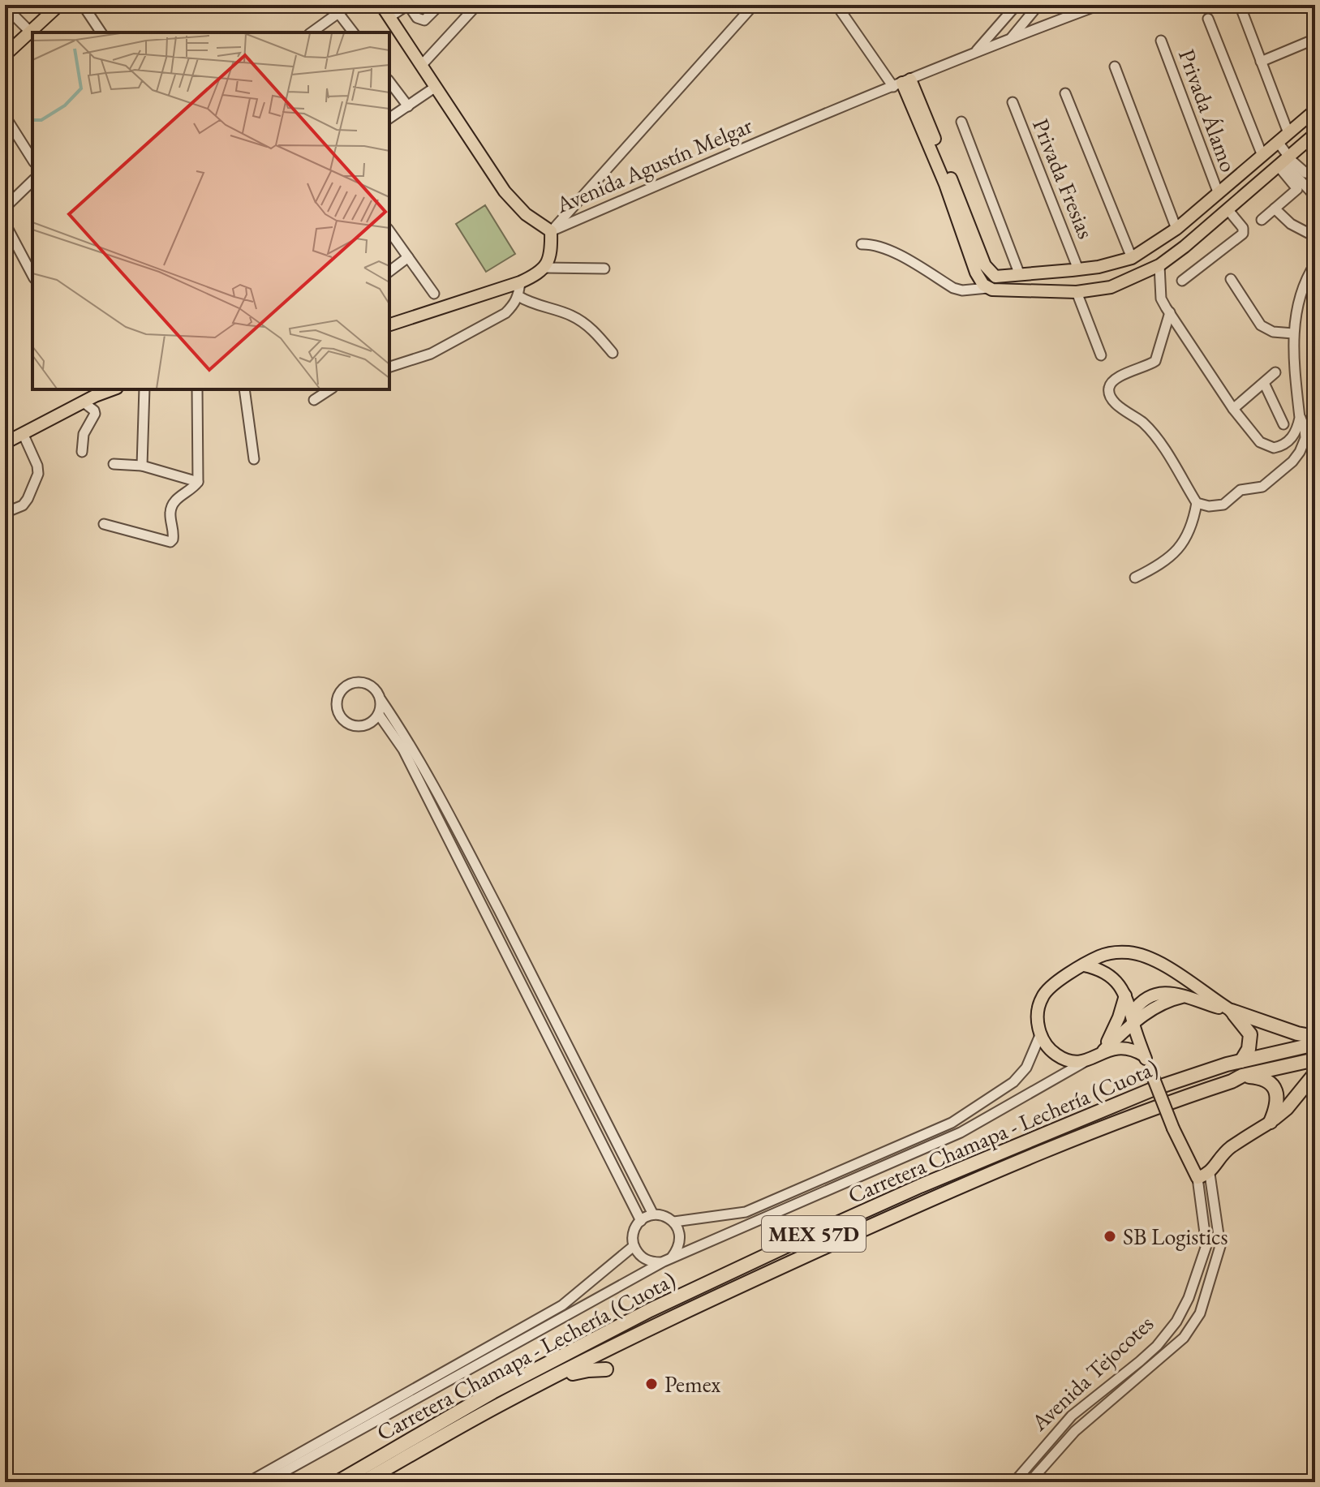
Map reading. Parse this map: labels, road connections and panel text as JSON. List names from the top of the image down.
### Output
{
  "streets": {
    "highway": ["Carretera Chamapa - Lechería (Cuota)", "MEX 57D"],
    "main road": ["Avenida Agustín Melgar", "Avenida Tejocotes"],
    "street": ["Privada Álamo", "Privada Fresias"]
  },
  "places": ["SB Logistics", "Pemex"]
}
